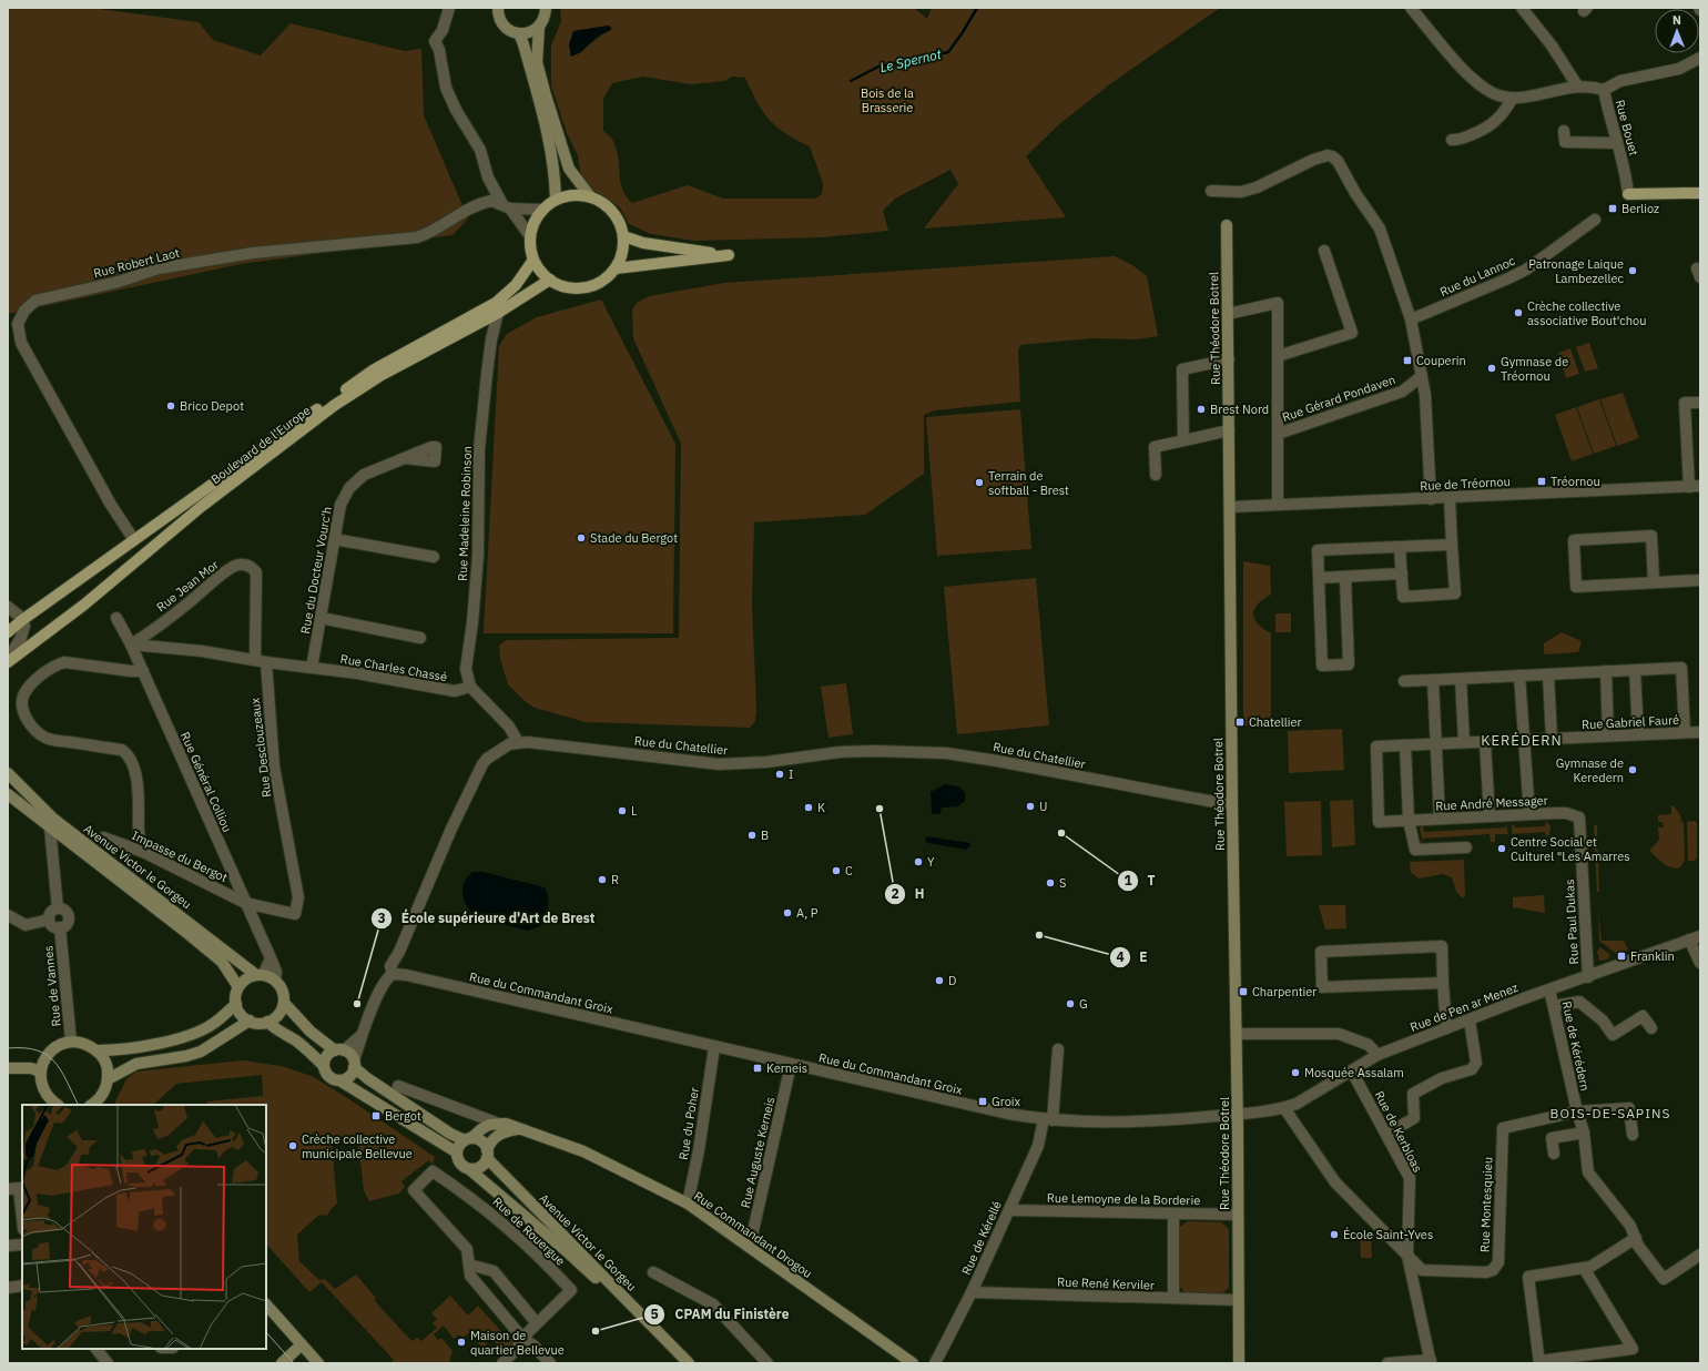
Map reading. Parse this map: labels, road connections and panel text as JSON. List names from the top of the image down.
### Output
{
  "streets": {
    "main road": [
      "Rue Théodore Botrel",
      "Boulevard de l'Europe",
      "Avenue Victor le Gorgeu",
      "Rue Commandant Drogou"
    ],
    "street": [
      "Rue Bouet",
      "Rue Robert Laot",
      "Rue du Lannoc",
      "Rue Gérard Pondaven",
      "Rue de Tréornou",
      "Rue Madeleine Robinson",
      "Rue du Docteur Vourc'h",
      "Rue Jean Mor",
      "Rue Charles Chassé",
      "Rue Gabriel Fauré",
      "Rue du Chatellier",
      "Rue Desclouzeaux",
      "Rue Général Colliou",
      "Rue André Messager",
      "Impasse du Bergot",
      "Rue Paul Dukas",
      "Rue de Vannes",
      "Rue du Commandant Groix",
      "Rue de Pen ar Menez",
      "Rue de Kérédern",
      "Rue du Poher",
      "Rue de Kerbloas",
      "Rue Auguste Kerneis",
      "Rue Lemoyne de la Borderie",
      "Rue Montesquieu",
      "Rue de Rouergue",
      "Rue de Kérellé",
      "Rue René Kerviler"
    ]
  },
  "crossings": [
    ["Rue Robert Laot", "Boulevard de l'Europe"],
    ["Rue Théodore Botrel", "Rue de Tréornou"],
    ["Rue Théodore Botrel", "Rue du Chatellier"],
    ["Rue Théodore Botrel", "Rue du Commandant Groix"],
    ["Rue Théodore Botrel", "Rue Lemoyne de la Borderie"],
    ["Rue Théodore Botrel", "Rue René Kerviler"],
    ["Rue Gérard Pondaven", "Rue de Tréornou"],
    ["Boulevard de l'Europe", "Rue Madeleine Robinson"],
    ["Rue Madeleine Robinson", "Rue Charles Chassé"],
    ["Rue du Docteur Vourc'h", "Rue Charles Chassé"],
    ["Rue Jean Mor", "Rue Général Colliou"],
    ["Rue Charles Chassé", "Rue Desclouzeaux"],
    ["Rue Gabriel Fauré", "Rue André Messager"],
    ["Rue du Chatellier", "Rue du Commandant Groix"],
    ["Rue Desclouzeaux", "Rue Général Colliou"],
    ["Rue Desclouzeaux", "Impasse du Bergot"],
    ["Rue Général Colliou", "Impasse du Bergot"],
    ["Rue Général Colliou", "Avenue Victor le Gorgeu"],
    ["Rue André Messager", "Rue Paul Dukas"],
    ["Rue Paul Dukas", "Rue de Pen ar Menez"],
    ["Rue du Commandant Groix", "Rue de Pen ar Menez"],
    ["Rue du Commandant Groix", "Rue du Poher"],
    ["Rue du Commandant Groix", "Rue de Kerbloas"],
    ["Rue du Commandant Groix", "Rue Auguste Kerneis"],
    ["Rue du Commandant Groix", "Rue de Kérellé"],
    ["Rue de Pen ar Menez", "Rue de Kérédern"],
    ["Rue de Kérédern", "Rue Montesquieu"],
    ["Rue du Poher", "Rue Commandant Drogou"],
    ["Rue de Kerbloas", "Rue Montesquieu"],
    ["Rue Auguste Kerneis", "Rue Commandant Drogou"],
    ["Rue Lemoyne de la Borderie", "Rue de Kérellé"],
    ["Rue de Kérellé", "Rue René Kerviler"]
  ],
  "districts": ["KERÉDERN", "BOIS-DE-SAPINS"],
  "water": ["Le Spernot"],
  "parks": ["Bois de la Brasserie"],
  "places": {
    "transit": [
      "Berlioz",
      "Couperin",
      "Tréornou",
      "Chatellier",
      "Franklin",
      "Charpentier",
      "Kerneis",
      "Groix",
      "Bergot"
    ],
    "other": [
      "Patronage Laique Lambezellec",
      "Crèche collective associative Bout'chou",
      "Gymnase de Tréornou",
      "Brico Depot",
      "Brest Nord",
      "Terrain de softball - Brest",
      "Stade du Bergot",
      "Gymnase de Keredern",
      "I",
      "U",
      "K",
      "H",
      "L",
      "T",
      "B",
      "Centre Social et Culturel \"Les Amarres",
      "Y",
      "C",
      "R",
      "S",
      "A, P",
      "E",
      "D",
      "École supérieure d'Art de Brest",
      "G",
      "Mosquée Assalam",
      "Crèche collective municipale Bellevue",
      "École Saint-Yves",
      "CPAM du Finistère",
      "Maison de quartier Bellevue"
    ]
  },
  "north": "top"
}
